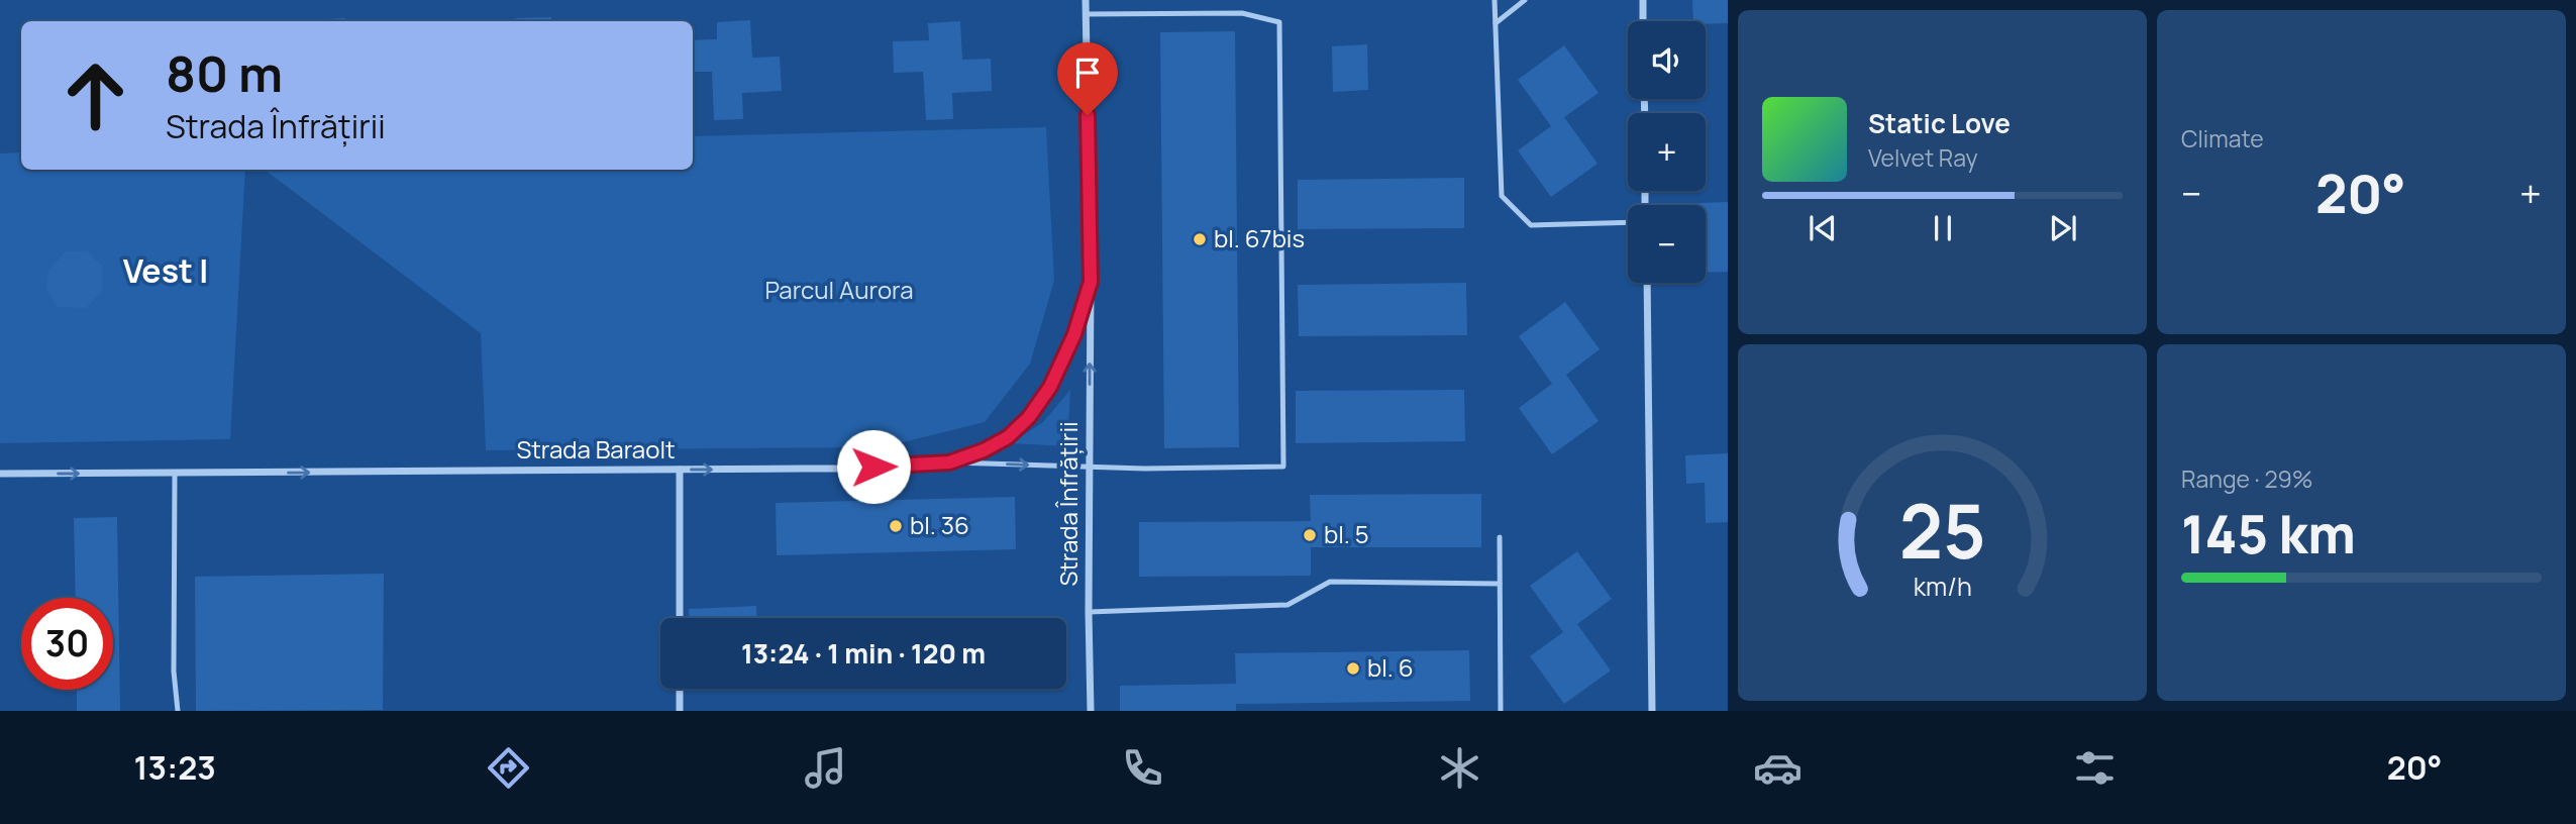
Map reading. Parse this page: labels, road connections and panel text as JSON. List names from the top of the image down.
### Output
{
  "streets": {
    "street": ["Strada Baraolt", "Strada Înfrățirii"]
  },
  "crossings": [
    ["Strada Baraolt", "Strada Înfrățirii"]
  ],
  "one_way": ["Strada Baraolt"],
  "districts": ["Vest I"],
  "parks": ["Parcul Aurora"],
  "places": [
    "bl. 67bis",
    "bl. 36",
    "bl. 5",
    "bl. 6"
  ],
  "page": {
    "tile": [
      "Climate",
      ["Range · 29%", "145 km"]
    ],
    "map_buttons": ["+", "−"],
    "turn": ["80 m", "Strada Înfrățirii"],
    "song": ["Static Love", "Velvet Ray"],
    "heat": ["−", "20°", "+"],
    "limit": "30",
    "trip": "13:24 · 1 min · 120 m",
    "tabs": ["13:23", "20°"],
    "gauge": ["25", "km/h"]
  }
}
